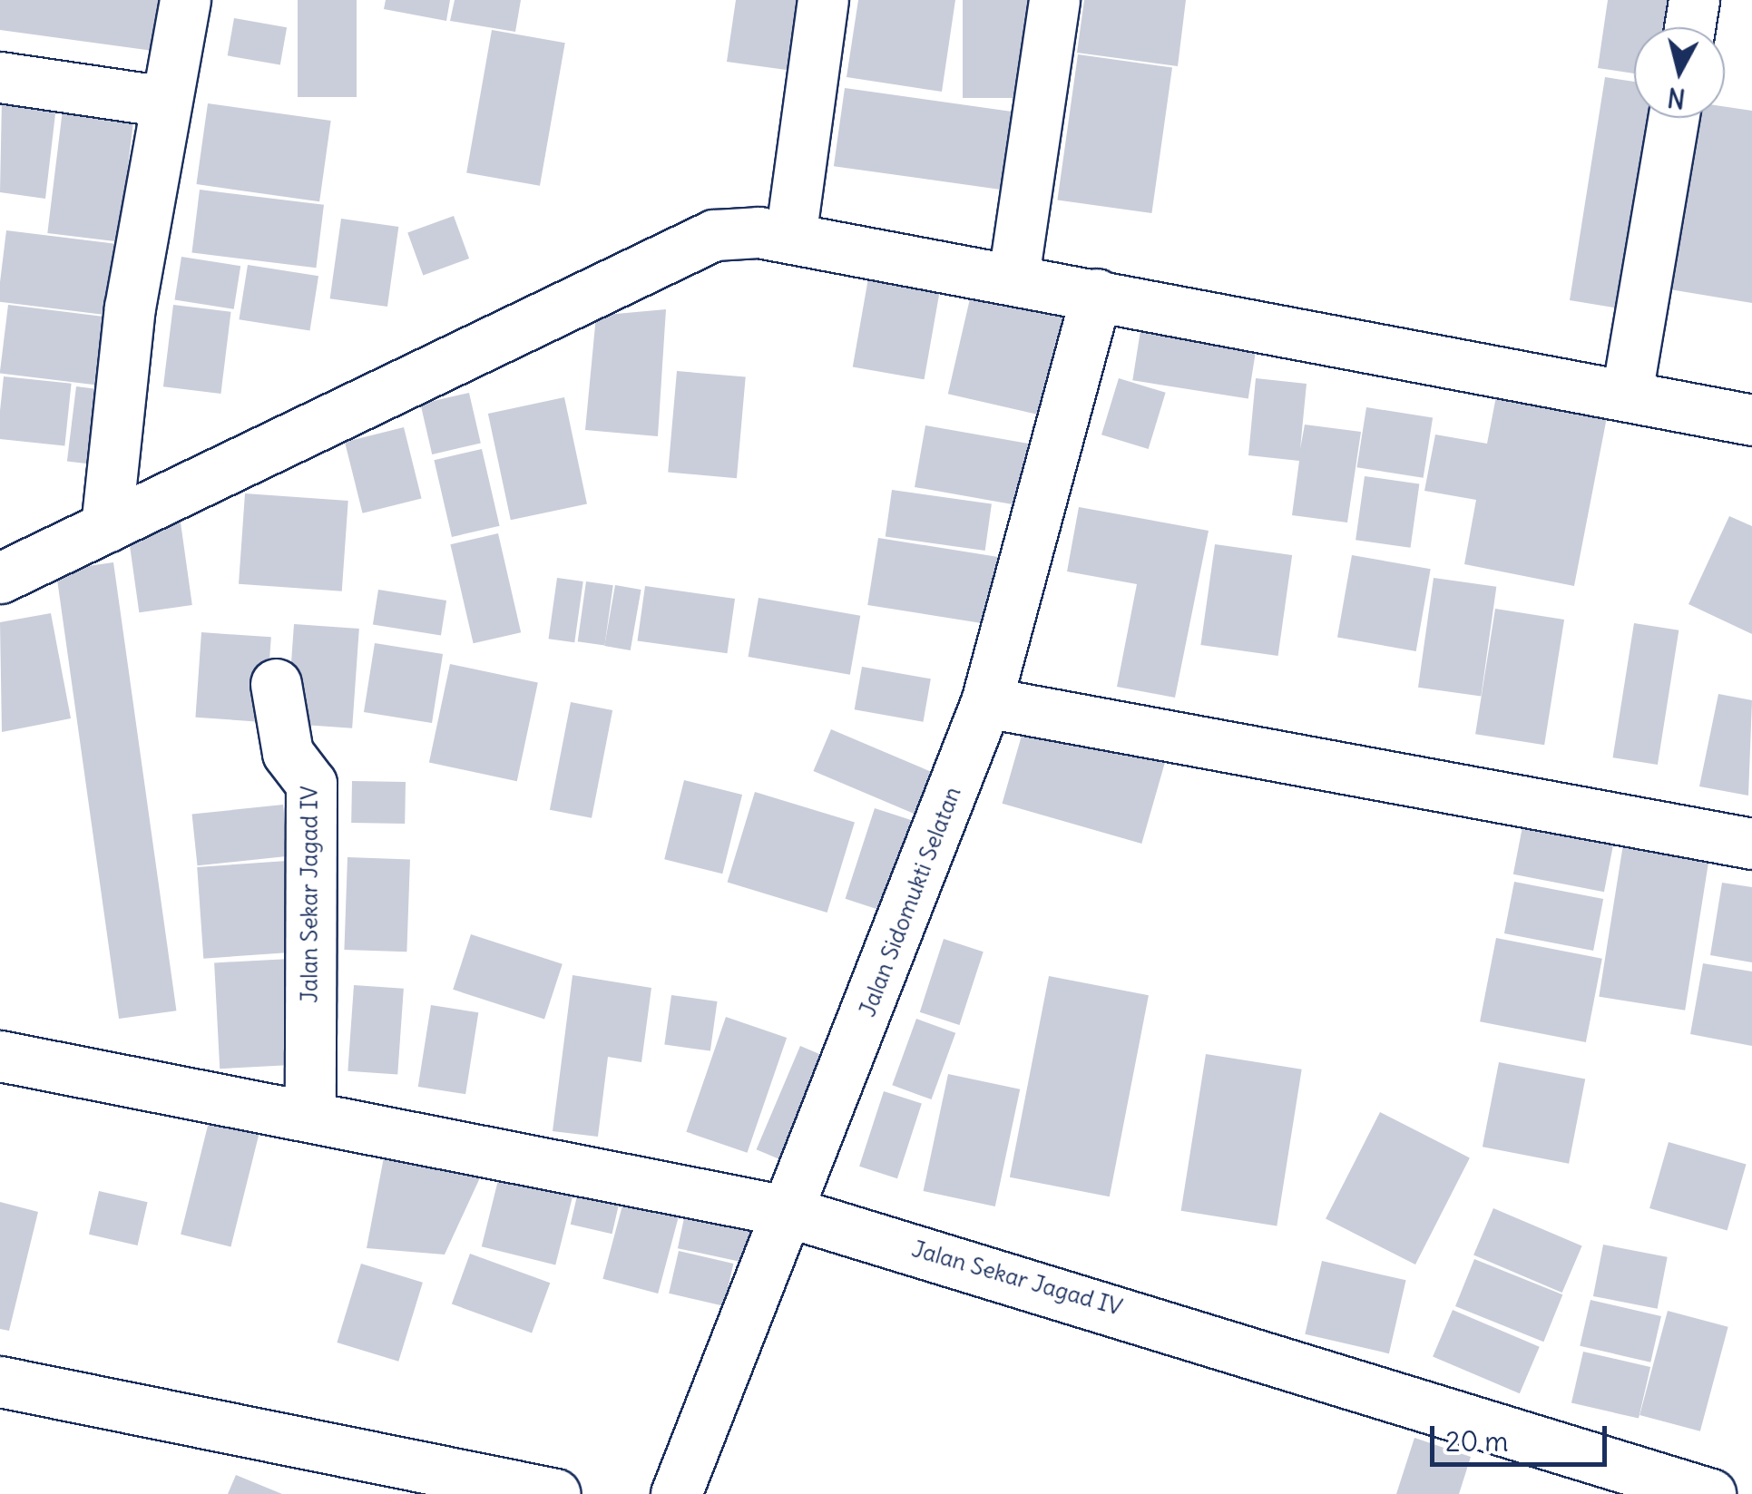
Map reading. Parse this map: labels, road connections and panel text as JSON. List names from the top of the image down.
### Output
{
  "streets": {
    "street": ["Jalan Sekar Jagad IV", "Jalan Sidomukti Selatan"]
  },
  "crossings": [
    ["Jalan Sekar Jagad IV", "Jalan Sidomukti Selatan"]
  ],
  "scale_bar": "20 m",
  "north": "bottom"
}
